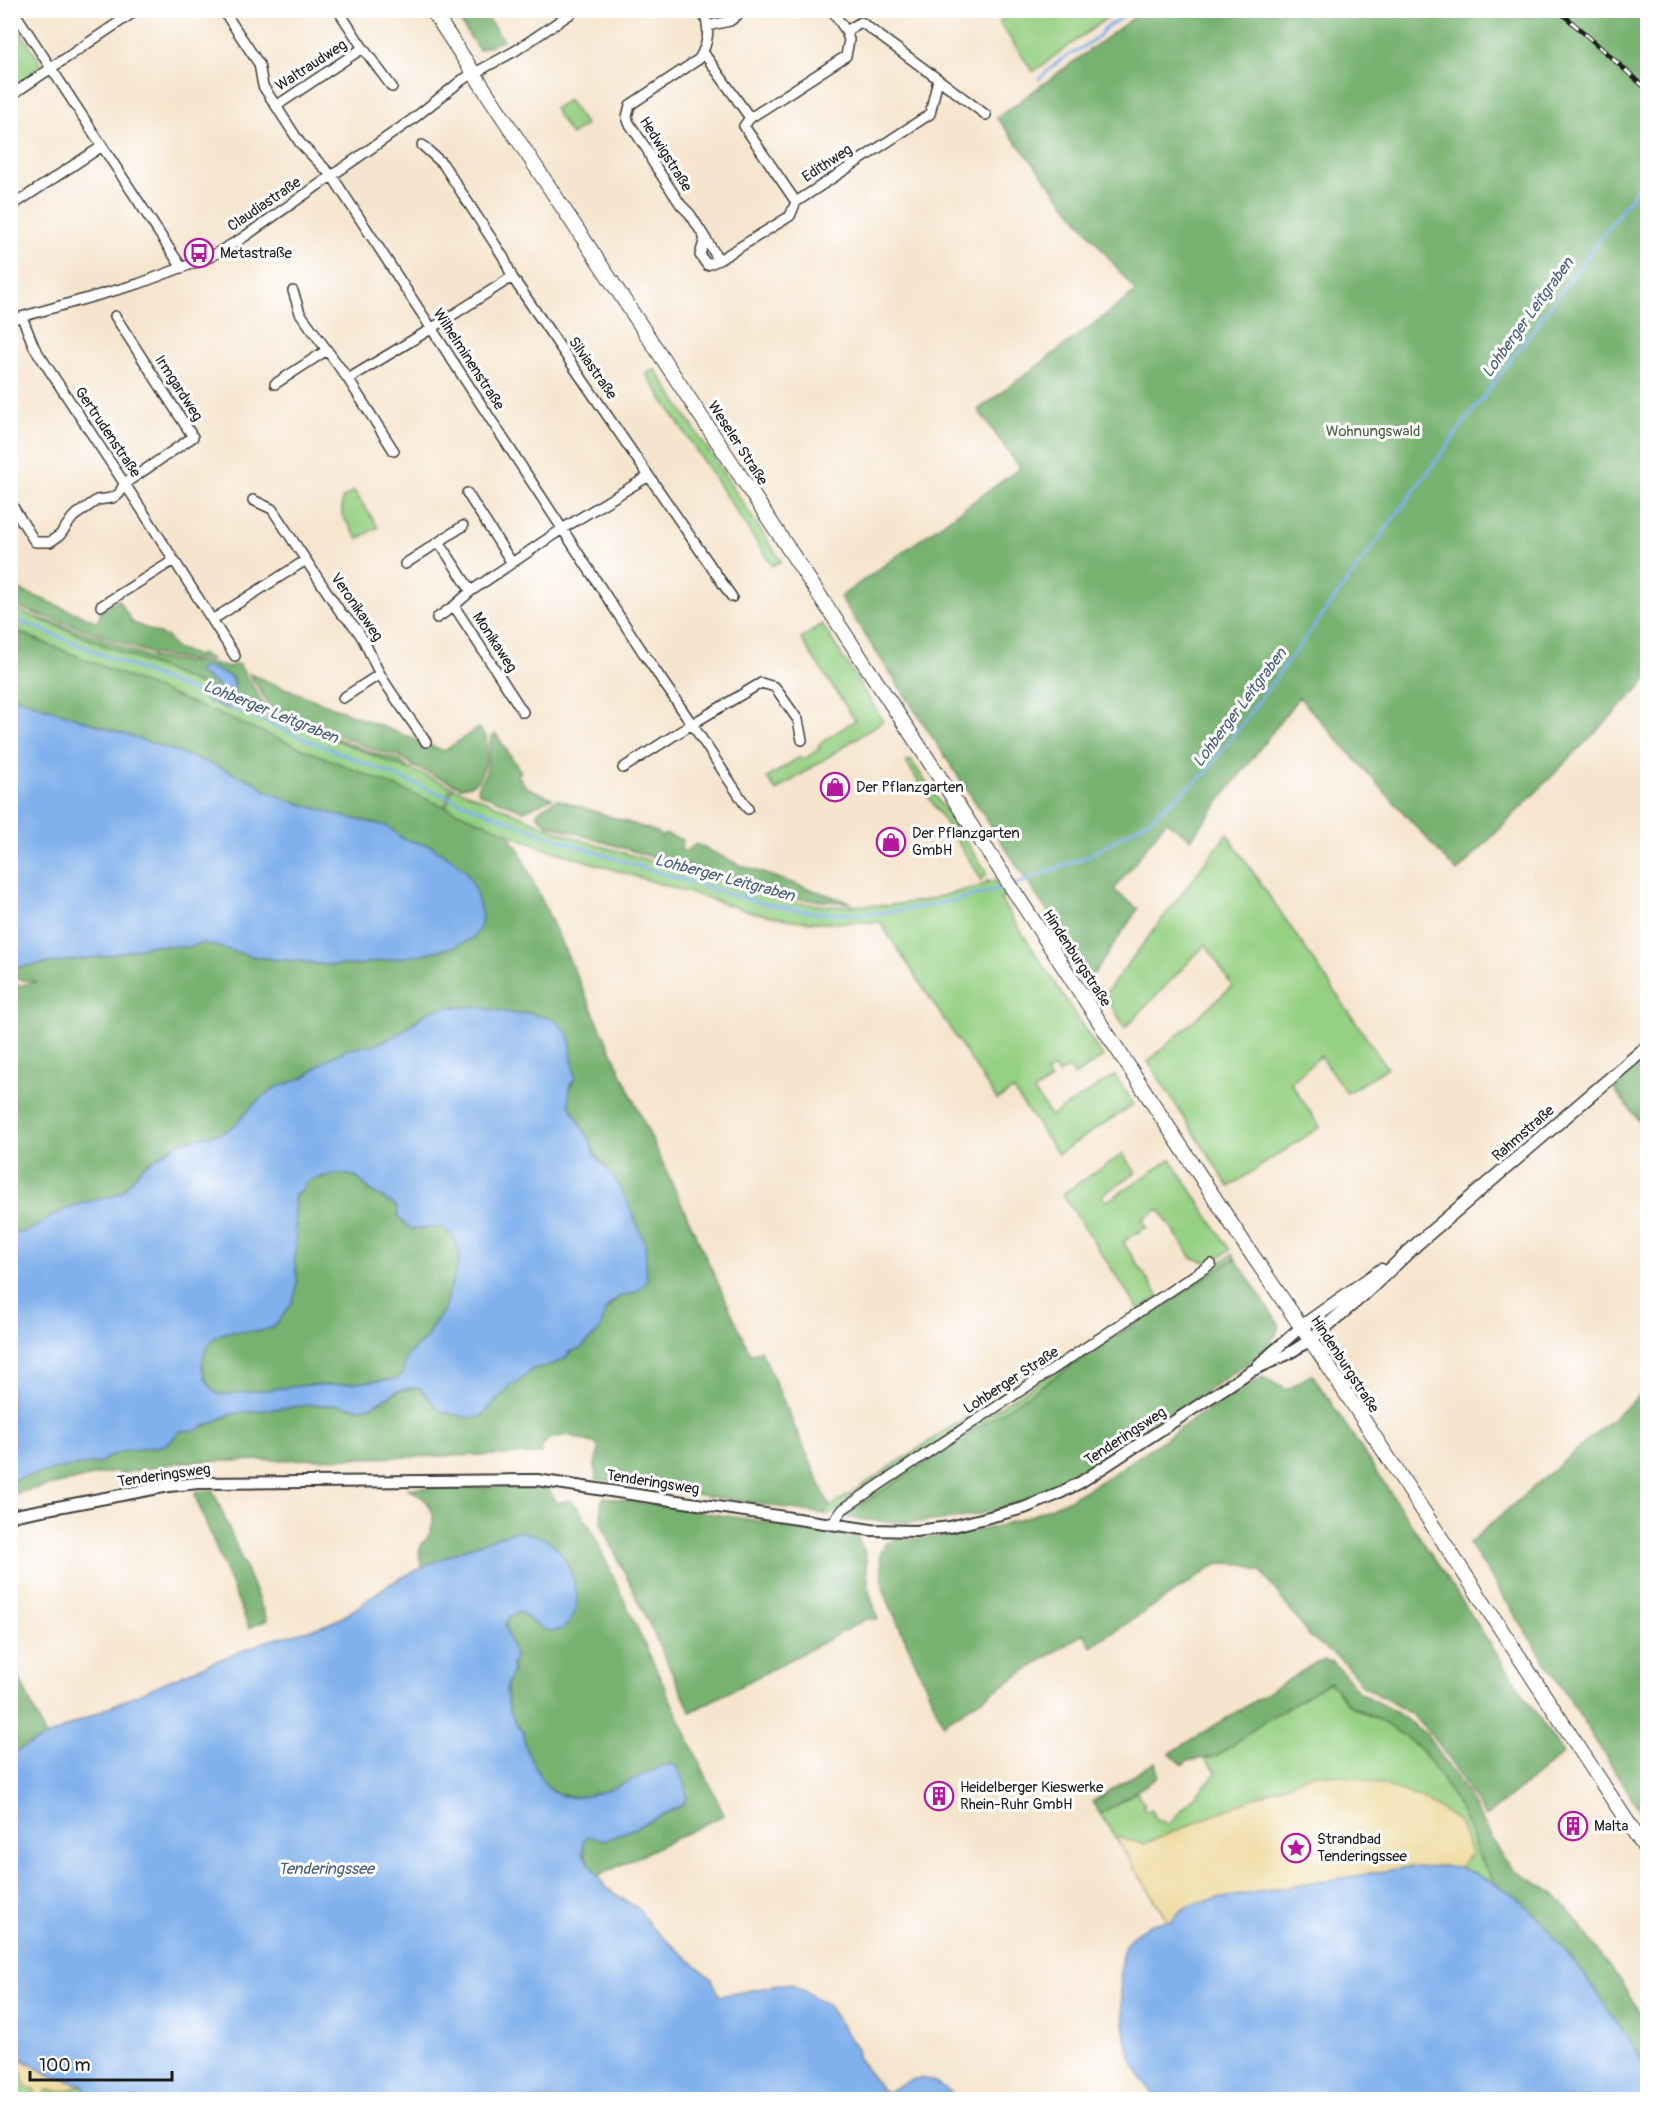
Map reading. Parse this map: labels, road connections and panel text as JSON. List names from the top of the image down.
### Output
{
  "streets": {
    "main road": ["Weseler Straße", "Hindenburgstraße", "Rahmstraße"],
    "street": [
      "Waltraudweg",
      "Hedwigstraße",
      "Edithweg",
      "Claudiastraße",
      "Wilhelminenstraße",
      "Silviastraße",
      "Irmgardweg",
      "Gertrudenstraße",
      "Veronikaweg",
      "Monikaweg",
      "Lohberger Straße",
      "Tenderingsweg"
    ]
  },
  "crossings": [
    ["Waltraudweg", "Wilhelminenstraße"],
    ["Hedwigstraße", "Edithweg"],
    ["Claudiastraße", "Wilhelminenstraße"],
    ["Claudiastraße", "Gertrudenstraße"],
    ["Claudiastraße", "Weseler Straße"],
    ["Wilhelminenstraße", "Monikaweg"],
    ["Irmgardweg", "Gertrudenstraße"],
    ["Weseler Straße", "Hindenburgstraße"],
    ["Hindenburgstraße", "Rahmstraße"],
    ["Hindenburgstraße", "Tenderingsweg"],
    ["Rahmstraße", "Tenderingsweg"],
    ["Lohberger Straße", "Tenderingsweg"]
  ],
  "water": ["Lohberger Leitgraben", "Tenderingssee"],
  "parks": ["Wohnungswald"],
  "places": {
    "bus stop": ["Metastraße"],
    "shop": ["Der Pflanzgarten", "Der Pflanzgarten GmbH"],
    "building": ["Heidelberger Kieswerke Rhein-Ruhr GmbH", "Malta"],
    "place": ["Strandbad Tenderingssee"]
  },
  "scale_bar": "100 m"
}
